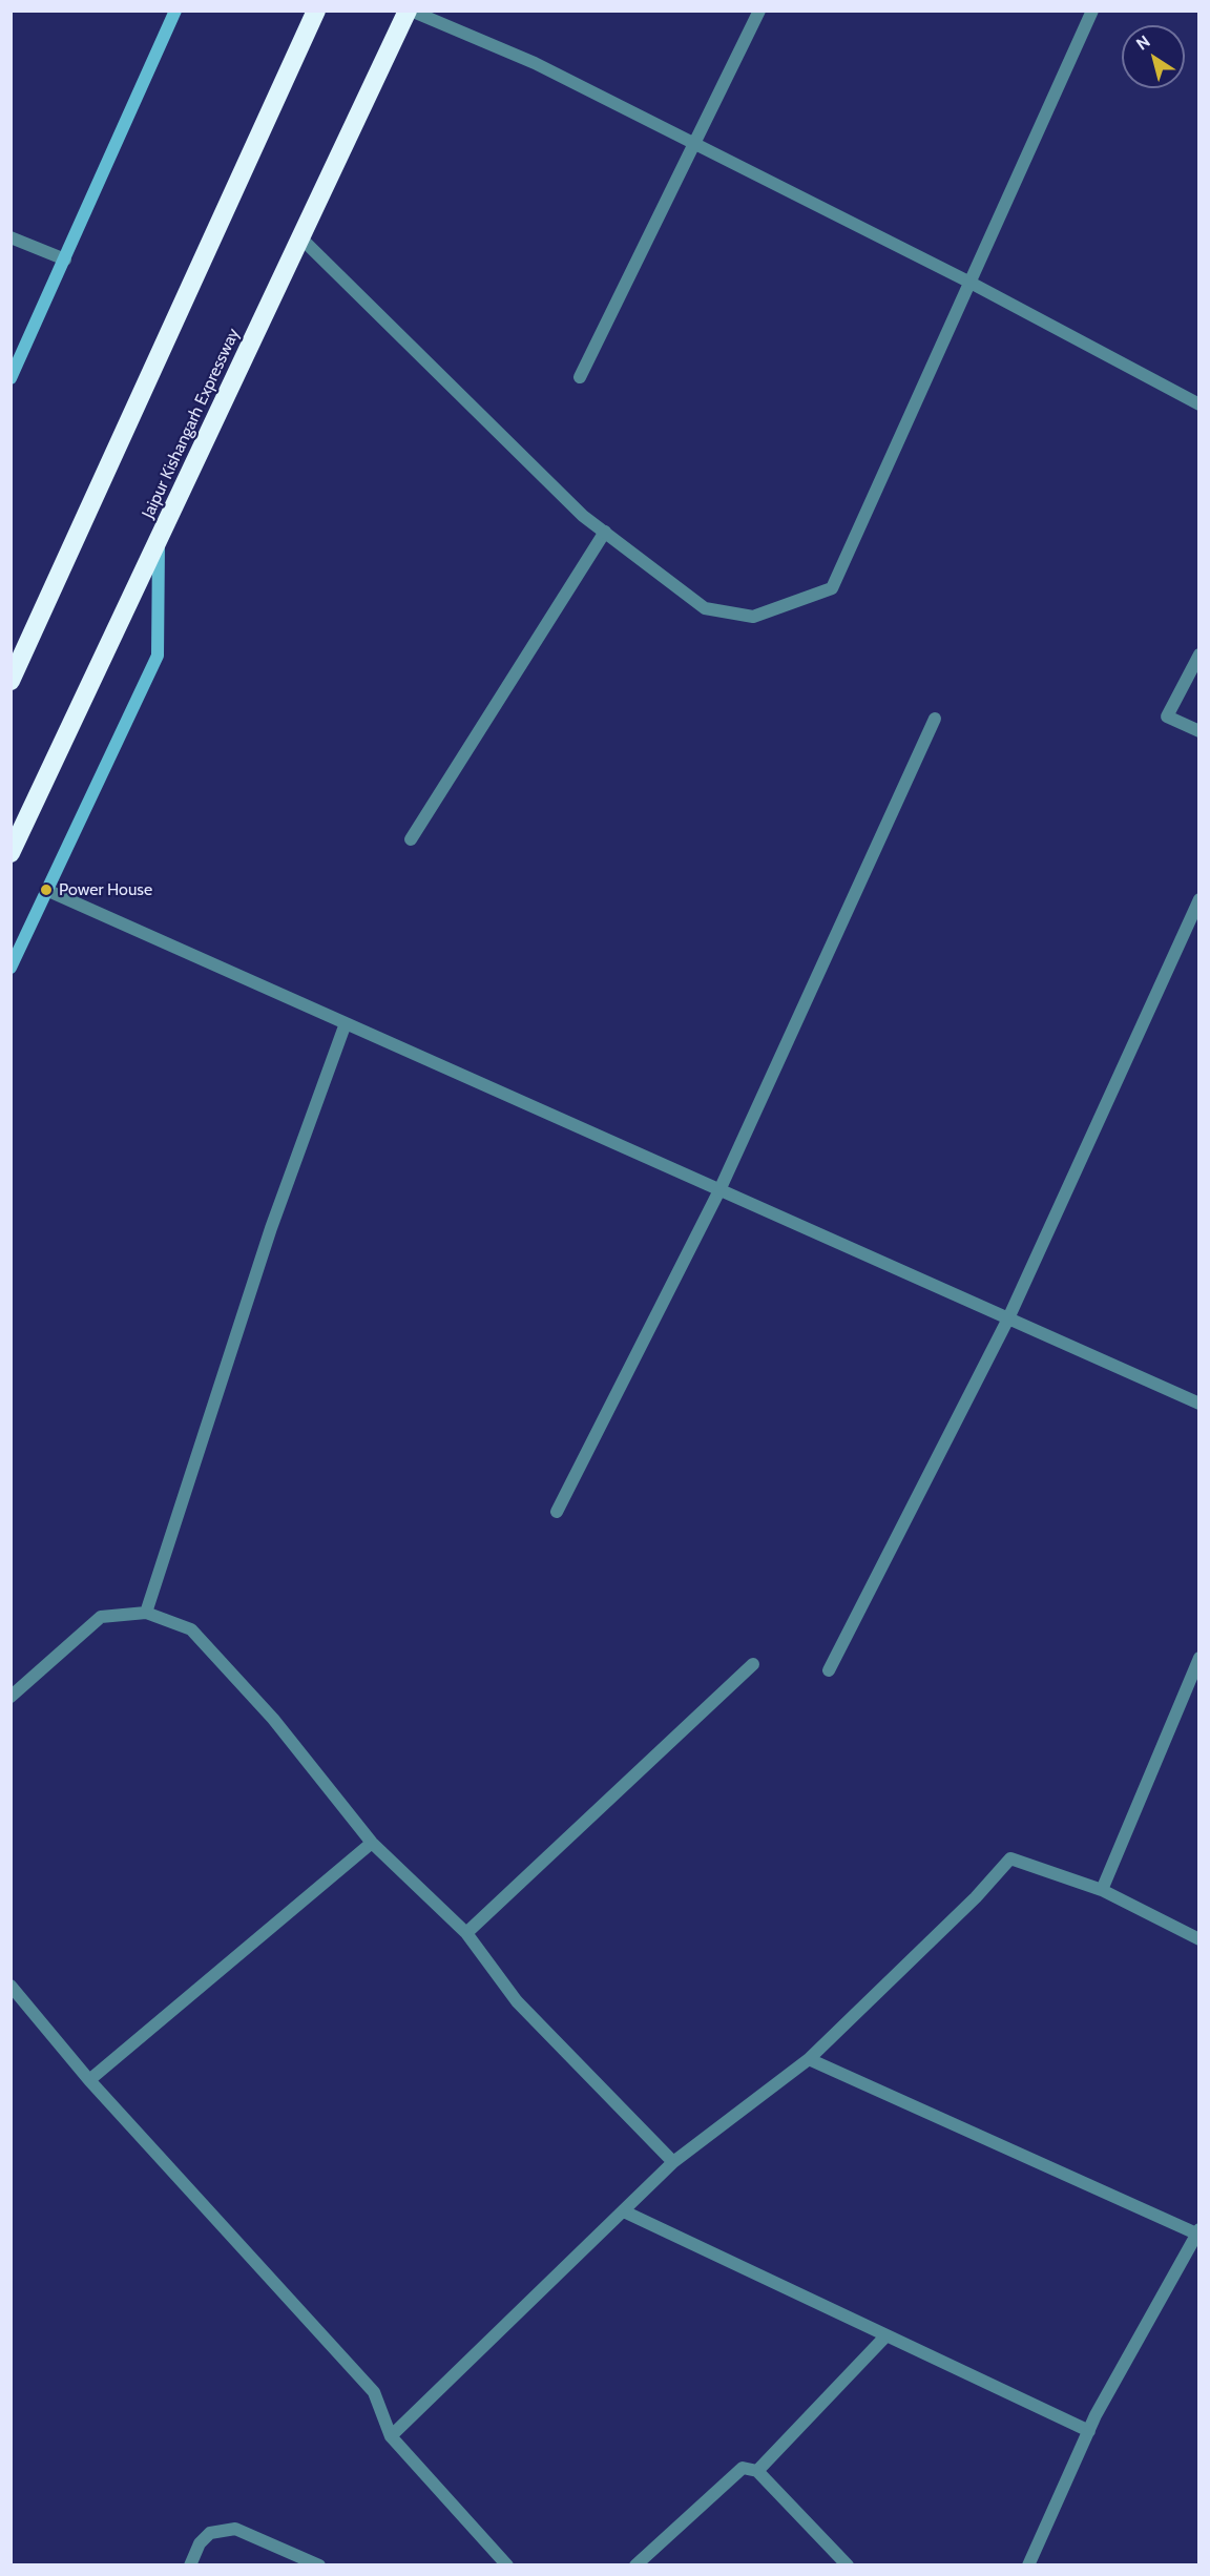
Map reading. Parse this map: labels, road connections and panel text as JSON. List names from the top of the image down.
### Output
{
  "streets": {
    "highway": ["Jaipur Kishangarh Expressway"]
  },
  "places": ["Power House"],
  "north": "top left"
}
